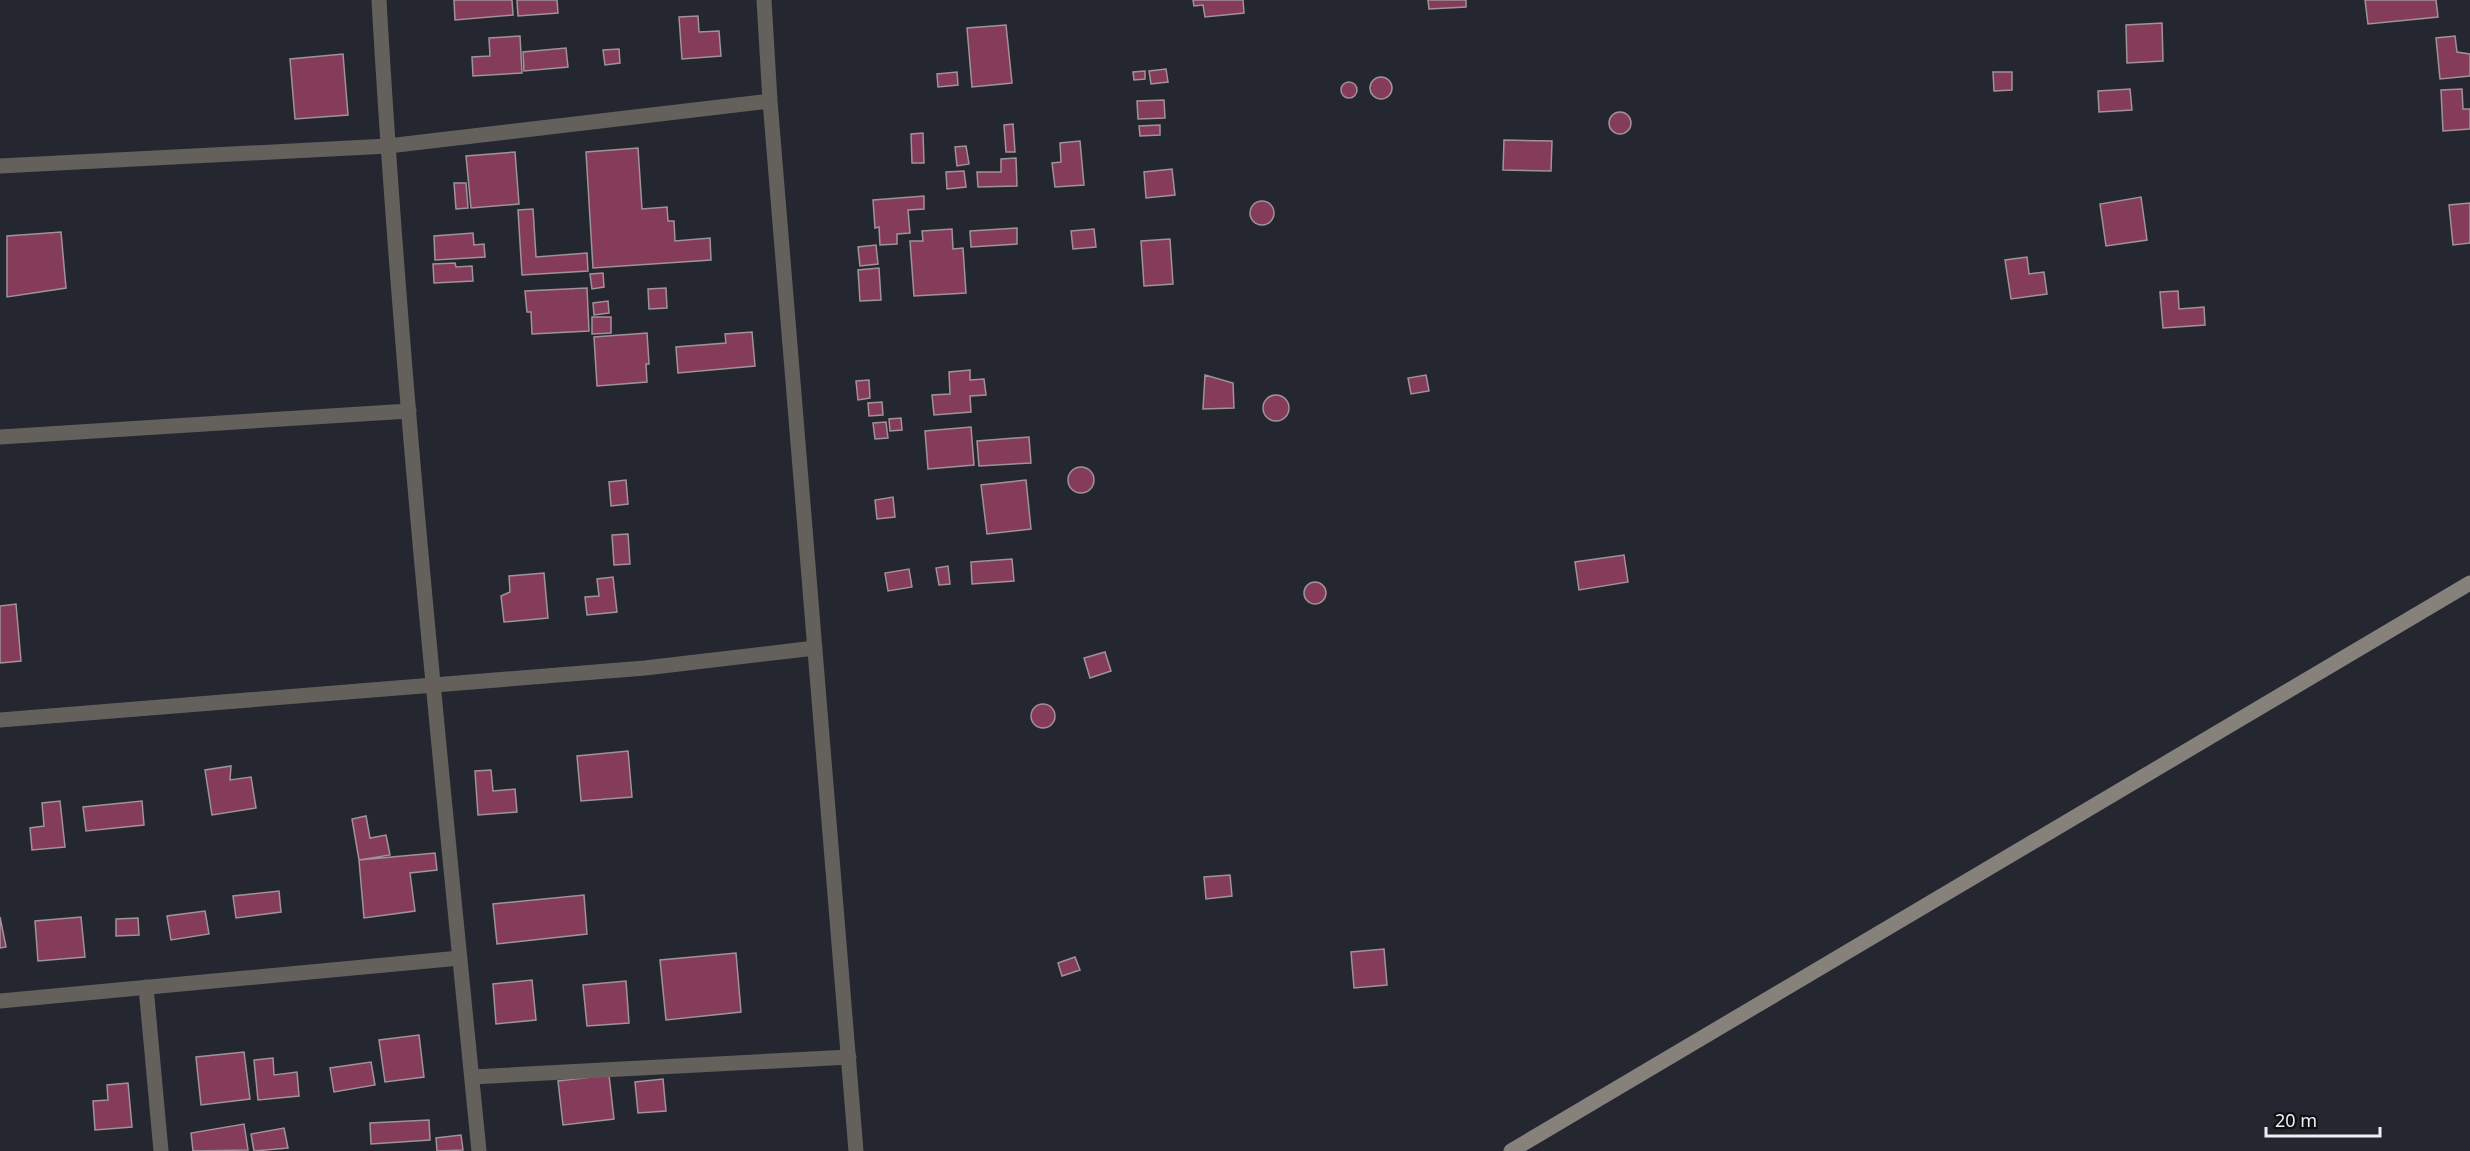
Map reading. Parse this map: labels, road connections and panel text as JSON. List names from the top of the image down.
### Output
{
  "scale_bar": "20 m"
}
